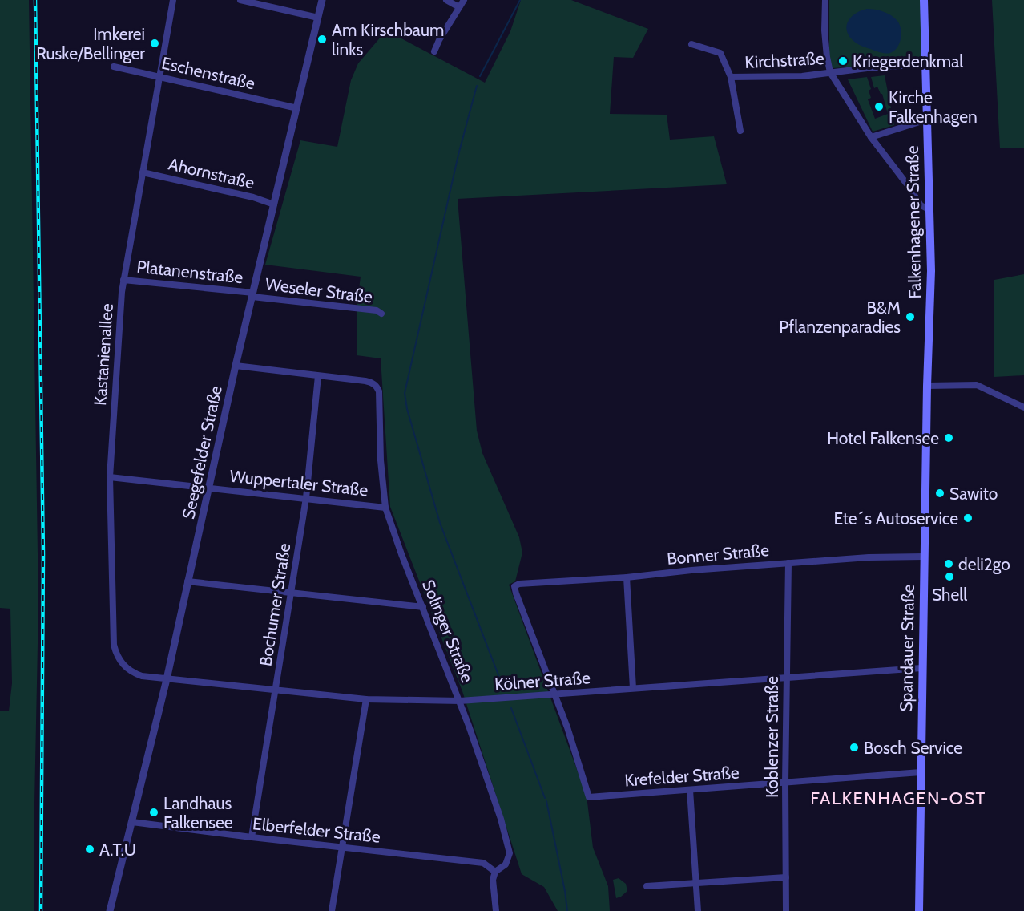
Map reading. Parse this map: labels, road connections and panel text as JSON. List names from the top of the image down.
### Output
{
  "streets": {
    "main road": ["Falkenhagener Straße", "Spandauer Straße"],
    "street": [
      "Kirchstraße",
      "Eschenstraße",
      "Ahornstraße",
      "Platanenstraße",
      "Weseler Straße",
      "Kastanienallee",
      "Seegefelder Straße",
      "Wuppertaler Straße",
      "Bonner Straße",
      "Bochumer Straße",
      "Solinger Straße",
      "Kölner Straße",
      "Koblenzer Straße",
      "Krefelder Straße",
      "Elberfelder Straße"
    ]
  },
  "crossings": [
    ["Kirchstraße", "Falkenhagener Straße"],
    ["Eschenstraße", "Kastanienallee"],
    ["Eschenstraße", "Seegefelder Straße"],
    ["Ahornstraße", "Kastanienallee"],
    ["Ahornstraße", "Seegefelder Straße"],
    ["Falkenhagener Straße", "Spandauer Straße"],
    ["Platanenstraße", "Weseler Straße"],
    ["Platanenstraße", "Kastanienallee"],
    ["Platanenstraße", "Seegefelder Straße"],
    ["Weseler Straße", "Seegefelder Straße"],
    ["Kastanienallee", "Seegefelder Straße"],
    ["Kastanienallee", "Wuppertaler Straße"],
    ["Kastanienallee", "Kölner Straße"],
    ["Seegefelder Straße", "Wuppertaler Straße"],
    ["Seegefelder Straße", "Kölner Straße"],
    ["Seegefelder Straße", "Elberfelder Straße"],
    ["Wuppertaler Straße", "Bochumer Straße"],
    ["Wuppertaler Straße", "Solinger Straße"],
    ["Bonner Straße", "Spandauer Straße"],
    ["Bonner Straße", "Kölner Straße"],
    ["Bonner Straße", "Koblenzer Straße"],
    ["Bonner Straße", "Krefelder Straße"],
    ["Bochumer Straße", "Solinger Straße"],
    ["Bochumer Straße", "Kölner Straße"],
    ["Bochumer Straße", "Elberfelder Straße"],
    ["Solinger Straße", "Kölner Straße"],
    ["Solinger Straße", "Elberfelder Straße"],
    ["Spandauer Straße", "Kölner Straße"],
    ["Spandauer Straße", "Krefelder Straße"],
    ["Kölner Straße", "Koblenzer Straße"],
    ["Kölner Straße", "Krefelder Straße"],
    ["Koblenzer Straße", "Krefelder Straße"]
  ],
  "districts": ["FALKENHAGEN-OST"],
  "places": [
    "Am Kirschbaum links",
    "Imkerei Ruske/Bellinger",
    "Kriegerdenkmal",
    "Kirche Falkenhagen",
    "B&M Pflanzenparadies",
    "Hotel Falkensee",
    "Sawito",
    "Ete´s Autoservice",
    "deli2go",
    "Shell",
    "Bosch Service",
    "Landhaus Falkensee",
    "A.T.U"
  ]
}
